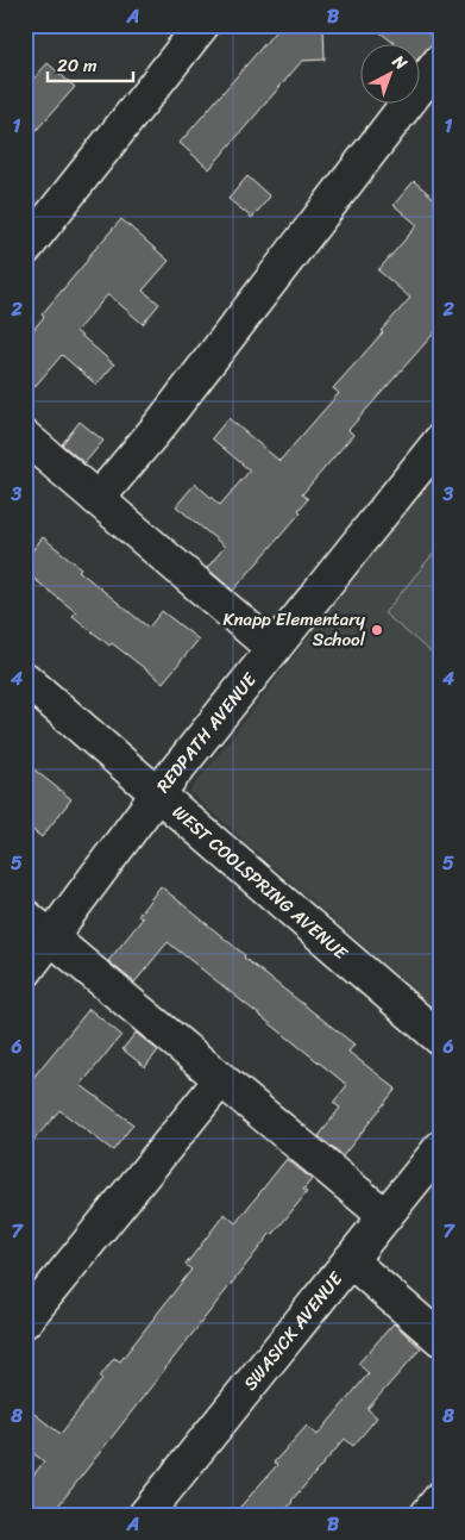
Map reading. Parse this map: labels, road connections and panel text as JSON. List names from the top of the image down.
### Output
{
  "streets": {
    "street": ["REDPATH AVENUE", "WEST COOLSPRING AVENUE", "SWASICK AVENUE"]
  },
  "crossings": [
    ["REDPATH AVENUE", "WEST COOLSPRING AVENUE"]
  ],
  "places": ["Knapp Elementary School"],
  "scale_bar": "20 m",
  "north": "top right",
  "grid": {
    "columns": ["A", "B"],
    "rows": [
      "1",
      "2",
      "3",
      "4",
      "5",
      "6",
      "7",
      "8"
    ]
  }
}
